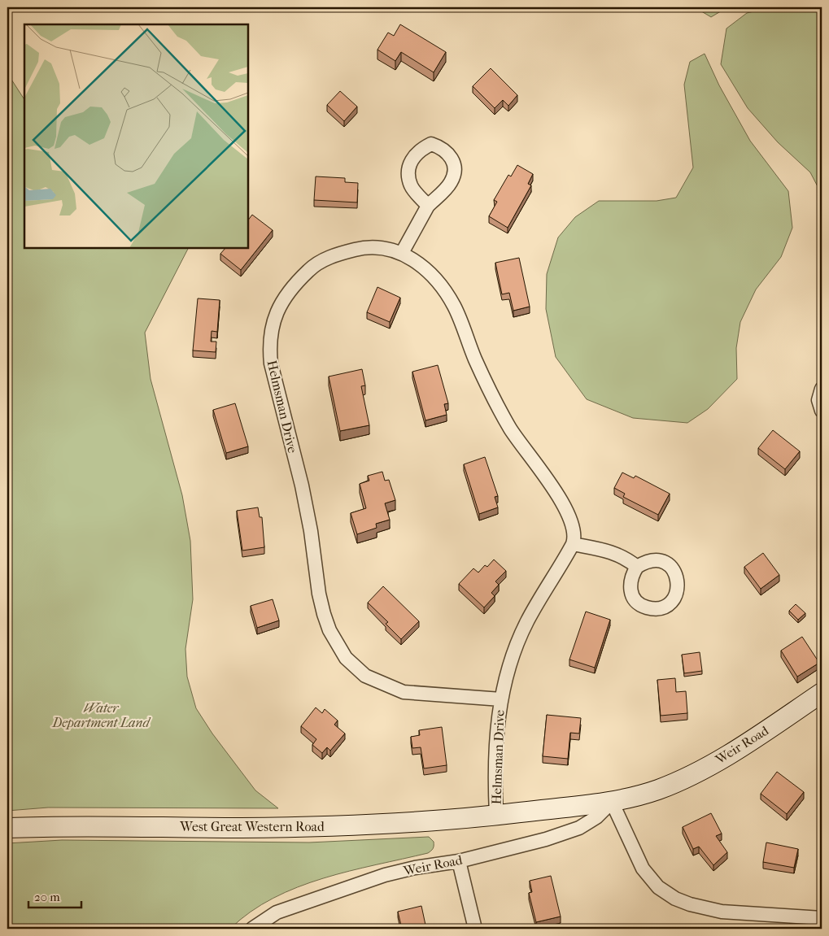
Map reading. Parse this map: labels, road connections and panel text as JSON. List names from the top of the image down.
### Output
{
  "streets": {
    "street": ["Helmsman Drive", "Weir Road", "West Great Western Road"]
  },
  "crossings": [
    ["Helmsman Drive", "Weir Road"],
    ["Helmsman Drive", "West Great Western Road"],
    ["Weir Road", "West Great Western Road"]
  ],
  "parks": ["Water Department Land"],
  "scale_bar": "20 m"
}
